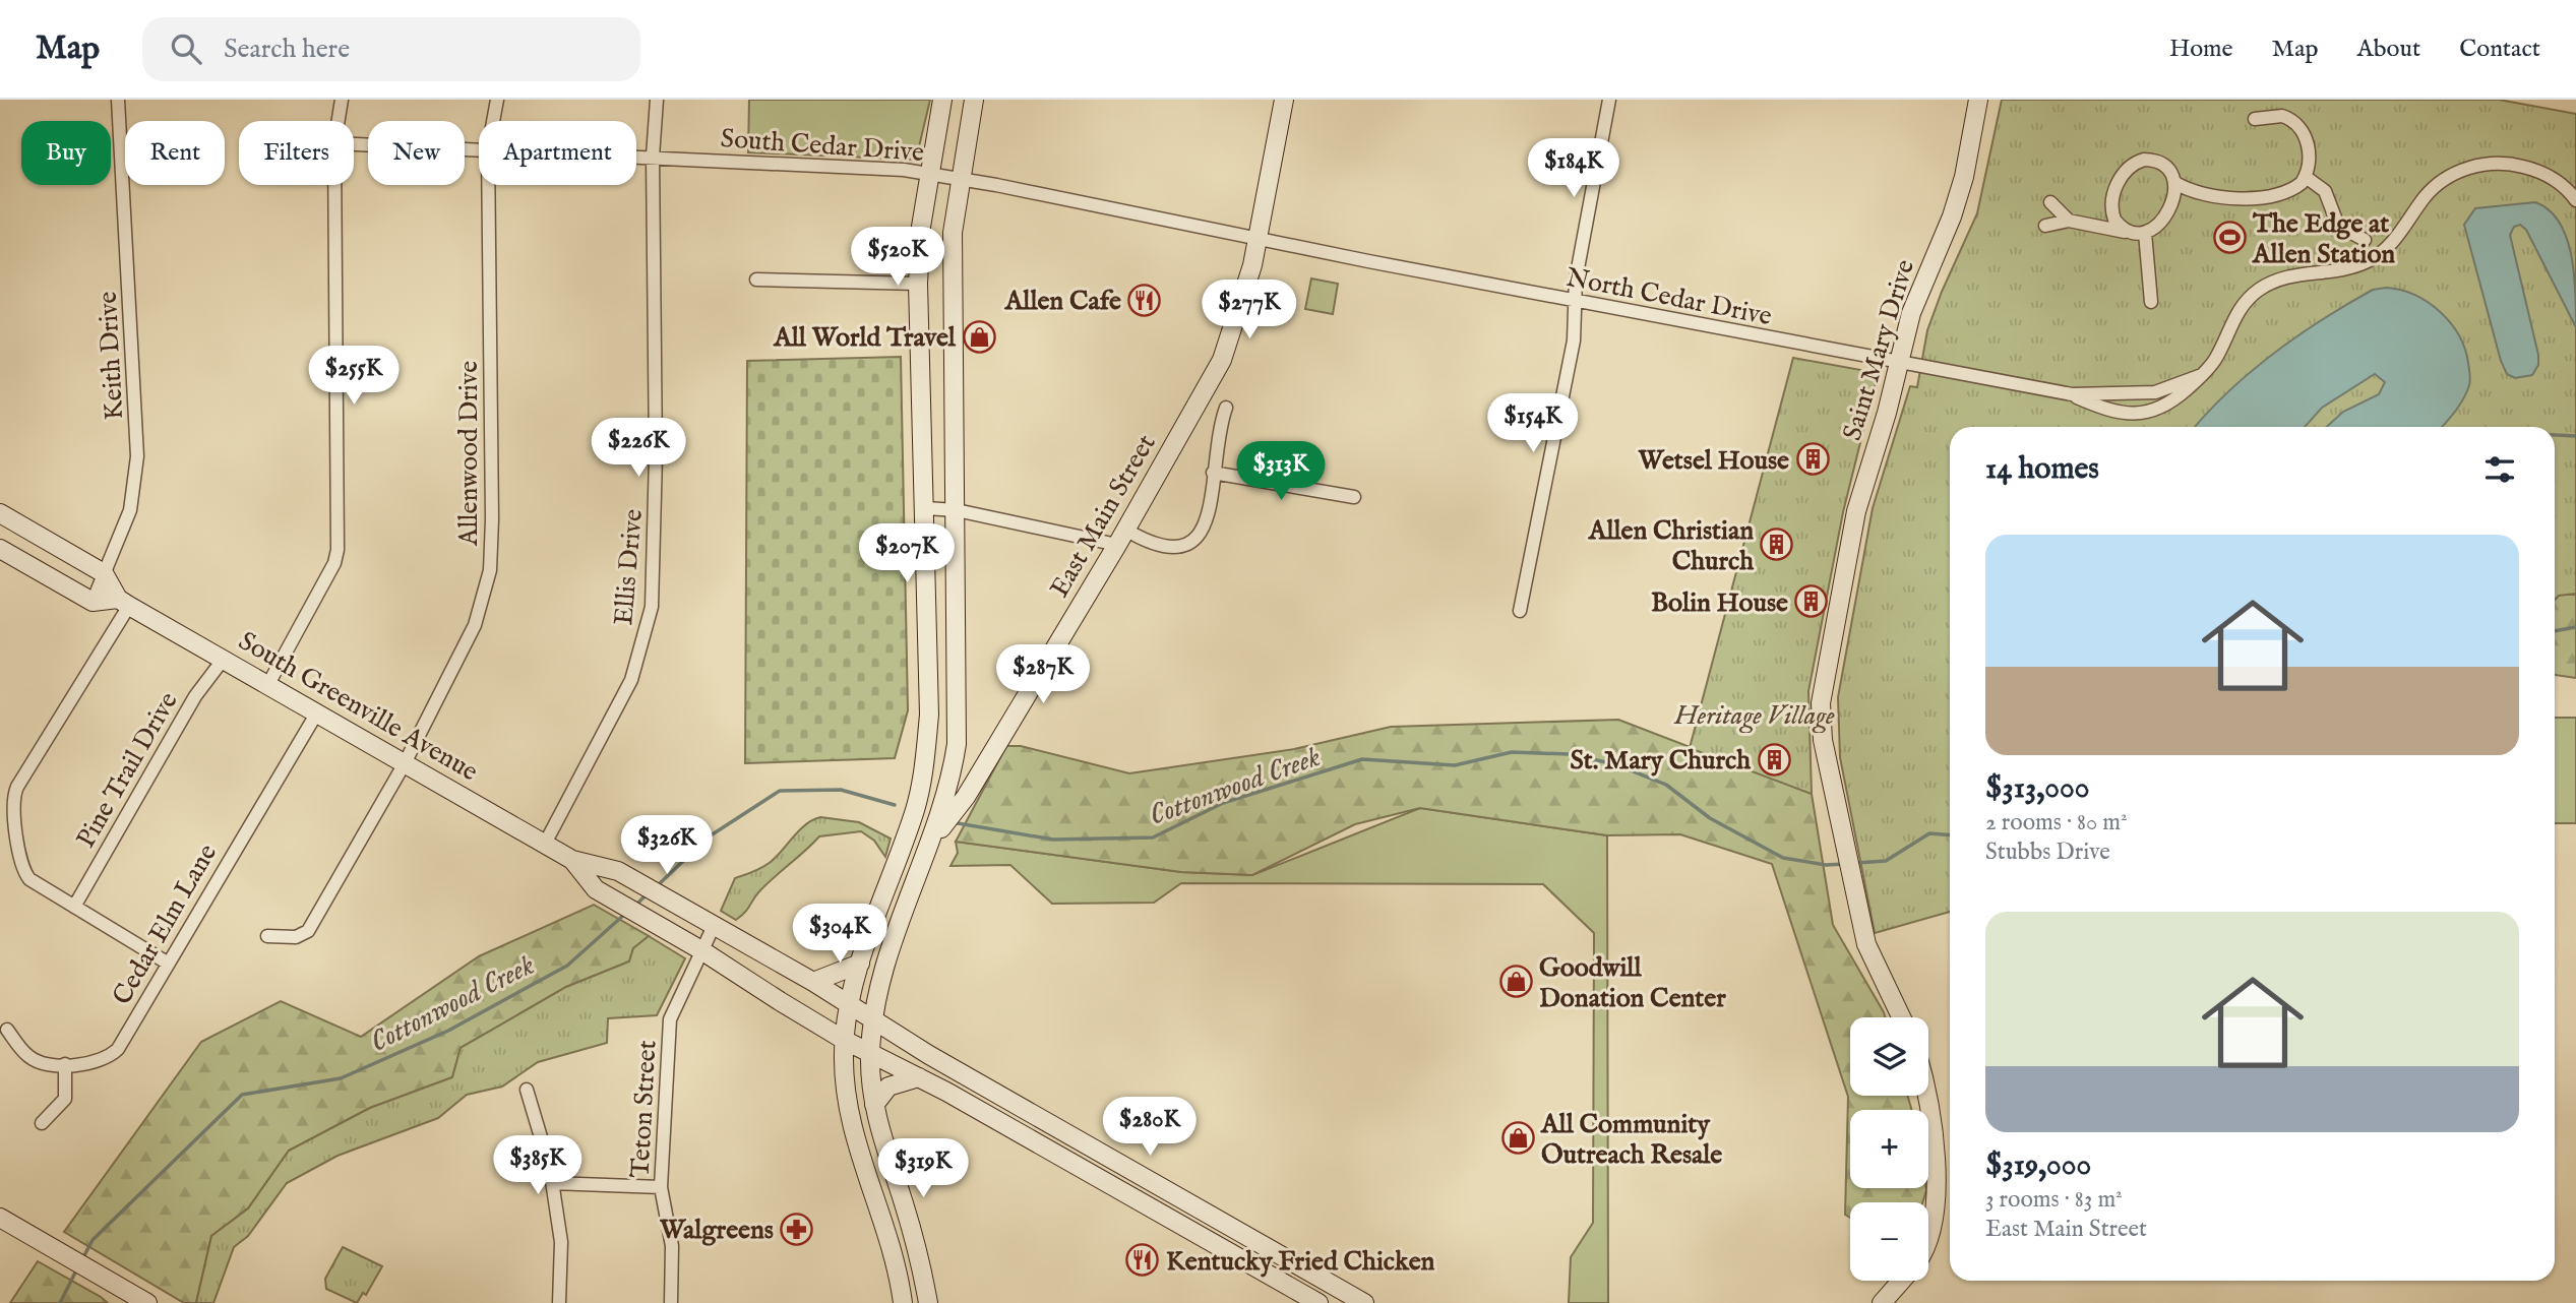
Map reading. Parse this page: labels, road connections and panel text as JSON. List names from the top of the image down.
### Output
{
  "streets": {
    "main road": ["Saint Mary Drive", "East Main Street", "South Greenville Avenue"],
    "street": [
      "South Cedar Drive",
      "North Cedar Drive",
      "Keith Drive",
      "Allenwood Drive",
      "Ellis Drive",
      "Pine Trail Drive",
      "Cedar Elm Lane",
      "Teton Street"
    ]
  },
  "crossings": [
    ["South Cedar Drive", "North Cedar Drive"],
    ["South Cedar Drive", "East Main Street"],
    ["South Cedar Drive", "Ellis Drive"],
    ["North Cedar Drive", "Saint Mary Drive"],
    ["North Cedar Drive", "East Main Street"],
    ["Allenwood Drive", "South Greenville Avenue"],
    ["East Main Street", "South Greenville Avenue"],
    ["Ellis Drive", "South Greenville Avenue"],
    ["South Greenville Avenue", "Pine Trail Drive"],
    ["South Greenville Avenue", "Cedar Elm Lane"],
    ["South Greenville Avenue", "Teton Street"]
  ],
  "water": ["Cottonwood Creek"],
  "parks": ["Heritage Village"],
  "places": {
    "sports": ["The Edge at Allen Station"],
    "restaurant": ["Allen Cafe", "Kentucky Fried Chicken"],
    "shop": ["All World Travel", "Goodwill Donation Center", "All Community Outreach Resale"],
    "building": [
      "Wetsel House",
      "Allen Christian Church",
      "Bolin House",
      "St. Mary Church"
    ],
    "pharmacy": ["Walgreens"]
  },
  "page": {
    "header": "Map",
    "search": "Search here",
    "nav": [
      "Home",
      "Map",
      "About",
      "Contact"
    ],
    "chip": [
      "Buy",
      "Rent",
      "Filters",
      "New",
      "Apartment"
    ],
    "price": [
      "$184K",
      "$520K",
      "$277K",
      "$255K",
      "$154K",
      "$226K",
      "$313K",
      "$207K",
      "$287K",
      "$326K",
      "$304K",
      "$280K",
      "$385K",
      "$319K"
    ],
    "heading": "14 homes",
    "list": [
      {
        "name": "$313,000",
        "note": "2 rooms · 80 m² · Stubbs Drive"
      },
      {
        "name": "$319,000",
        "note": "3 rooms · 83 m² · East Main Street"
      }
    ],
    "map_buttons": ["+", "−"]
  }
}
